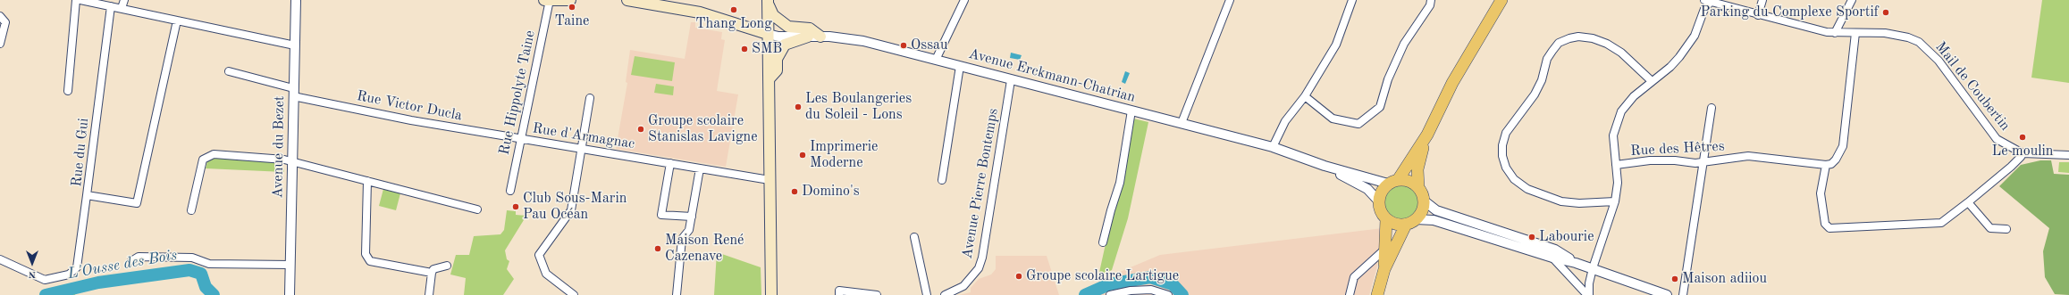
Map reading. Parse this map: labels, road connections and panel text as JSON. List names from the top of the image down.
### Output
{
  "streets": {
    "street": [
      "Avenue Erckmann-Chatrian",
      "Mail de Coubertin",
      "Rue Hippolyte Taine",
      "Rue Victor Ducla",
      "Rue d'Armagnac",
      "Avenue du Bezet",
      "Rue des Hêtres",
      "Rue du Gui",
      "Avenue Pierre Bontemps"
    ]
  },
  "crossings": [
    ["Avenue Erckmann-Chatrian", "Avenue Pierre Bontemps"],
    ["Rue Hippolyte Taine", "Rue Victor Ducla"],
    ["Rue Hippolyte Taine", "Rue d'Armagnac"],
    ["Rue Victor Ducla", "Rue d'Armagnac"],
    ["Rue Victor Ducla", "Avenue du Bezet"]
  ],
  "water": ["L'Ousse des Bois"],
  "places": [
    "Taine",
    "Thang Long",
    "Parking du Complexe Sportif",
    "Ossau",
    "SMB",
    "Les Boulangeries du Soleil - Lons",
    "Groupe scolaire Stanislas Lavigne",
    "Le moulin",
    "Imprimerie Moderne",
    "Domino's",
    "Club Sous-Marin Pau Océan",
    "Labourie",
    "Maison René Cazenave",
    "Groupe scolaire Lartigue",
    "Maison adiiou"
  ],
  "north": "bottom"
}
